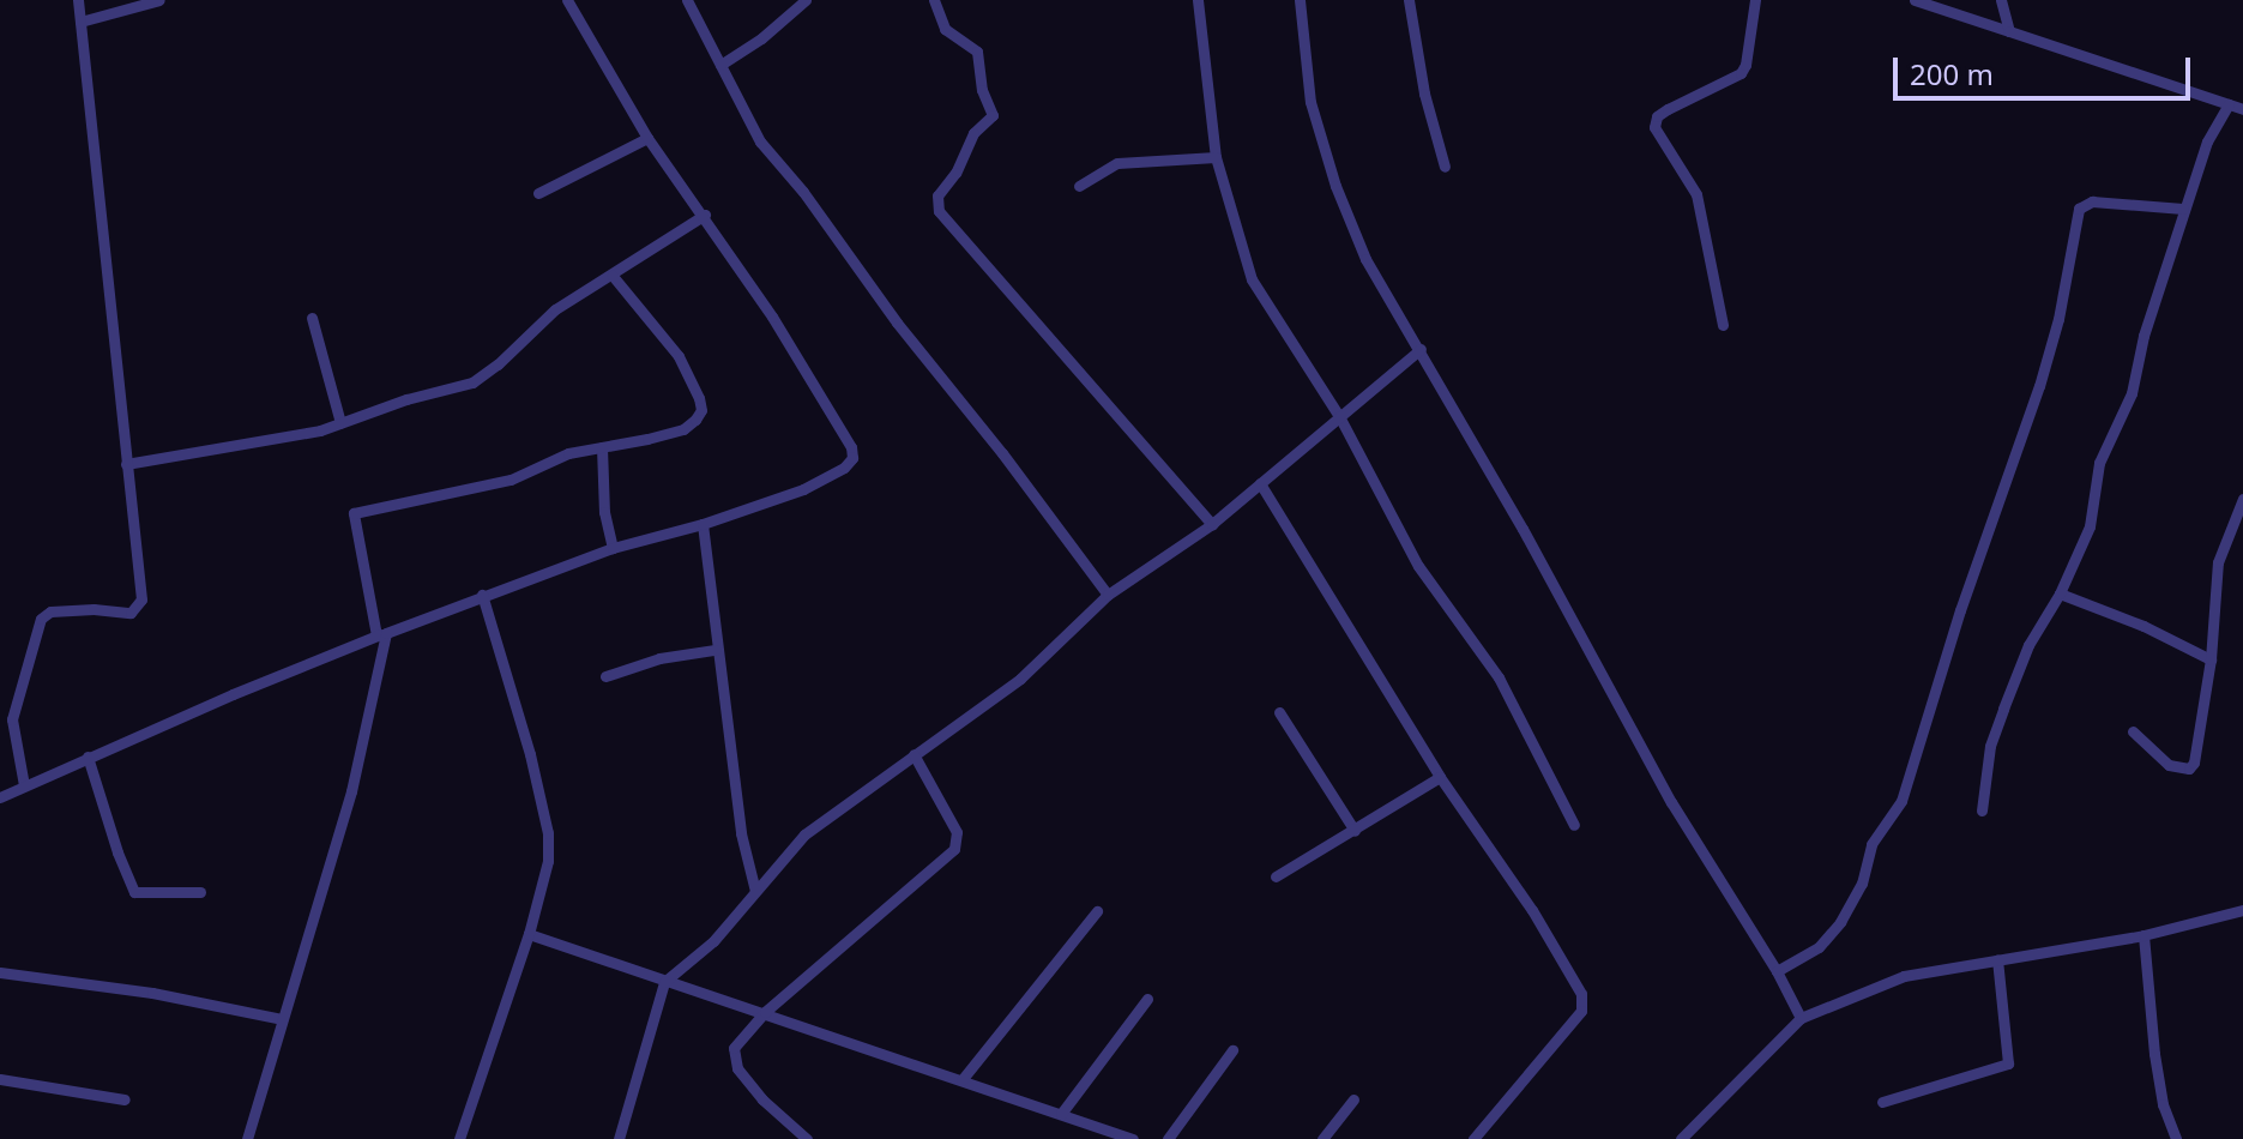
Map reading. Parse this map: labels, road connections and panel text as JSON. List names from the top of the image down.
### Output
{
  "scale_bar": "200 m"
}
